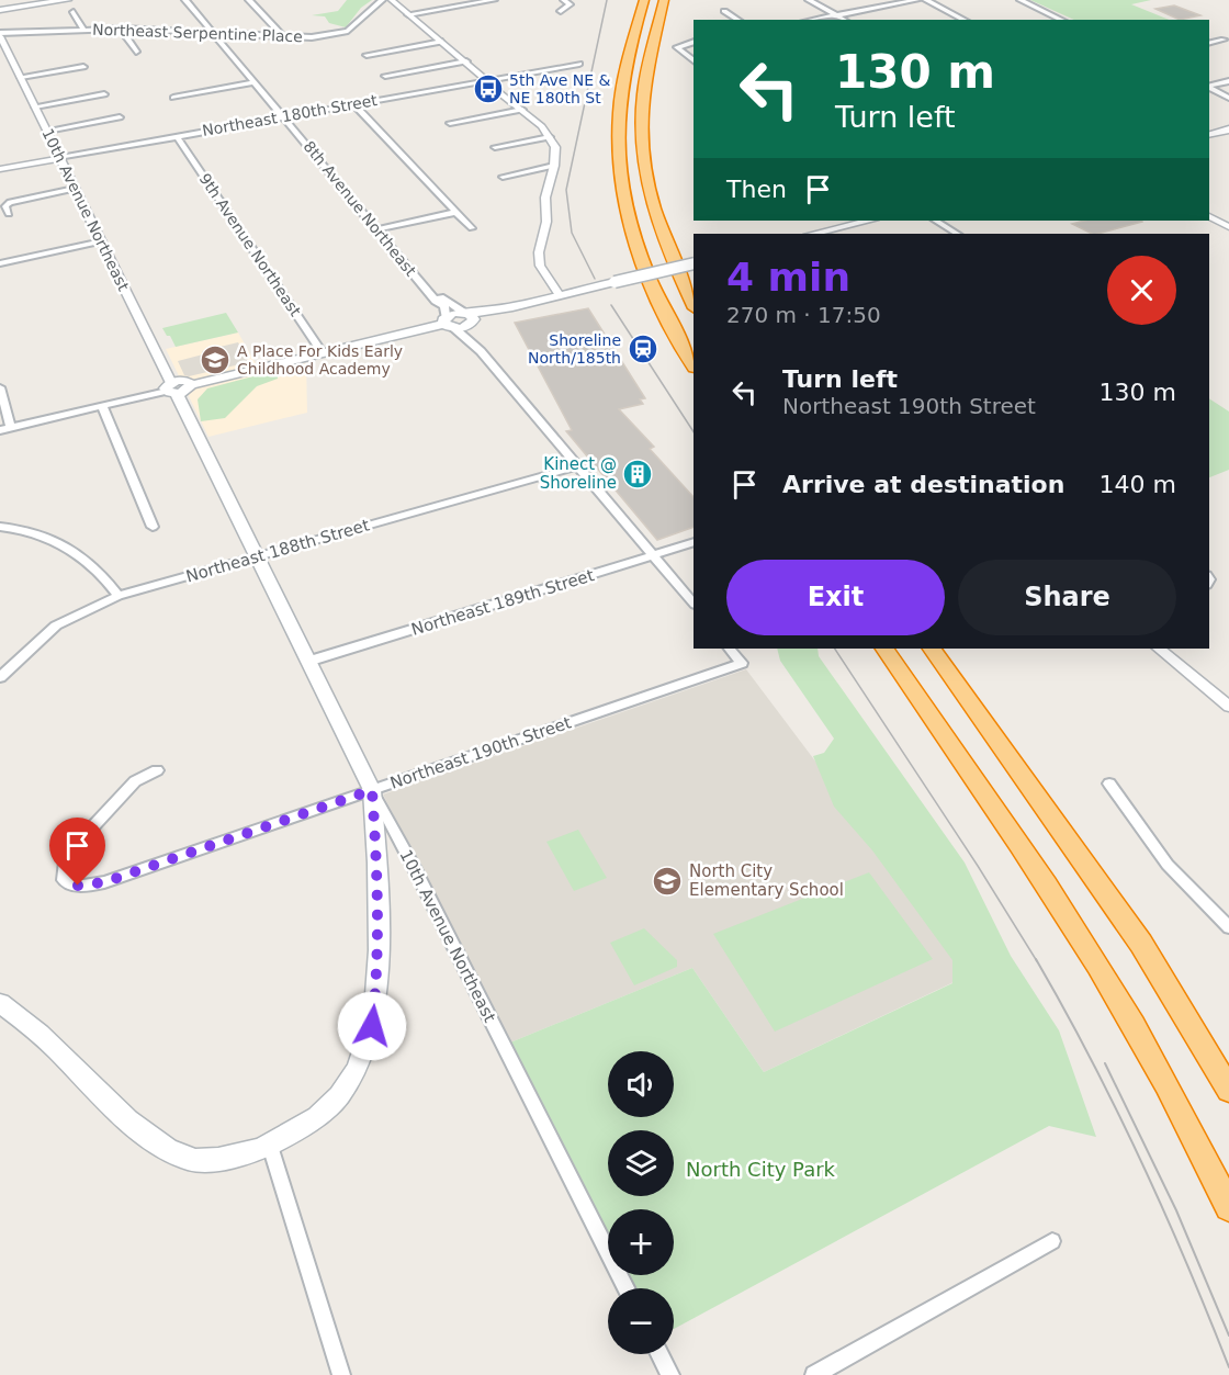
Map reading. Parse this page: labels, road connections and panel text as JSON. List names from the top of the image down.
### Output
{
  "streets": {
    "main road": ["10th Avenue Northeast"],
    "street": [
      "Northeast Serpentine Place",
      "Northeast 180th Street",
      "8th Avenue Northeast",
      "9th Avenue Northeast",
      "Northeast 188th Street",
      "Northeast 189th Street",
      "Northeast 190th Street"
    ]
  },
  "crossings": [
    ["Northeast Serpentine Place", "8th Avenue Northeast"],
    ["Northeast Serpentine Place", "10th Avenue Northeast"],
    ["Northeast 180th Street", "8th Avenue Northeast"],
    ["Northeast 180th Street", "10th Avenue Northeast"],
    ["Northeast 180th Street", "9th Avenue Northeast"],
    ["8th Avenue Northeast", "Northeast 188th Street"],
    ["8th Avenue Northeast", "Northeast 189th Street"],
    ["10th Avenue Northeast", "Northeast 188th Street"],
    ["10th Avenue Northeast", "Northeast 189th Street"],
    ["10th Avenue Northeast", "Northeast 190th Street"]
  ],
  "parks": ["North City Park"],
  "places": {
    "bus stop": ["5th Ave NE & NE 180th St"],
    "station": ["Shoreline North/185th"],
    "school or university": ["A Place For Kids Early Childhood Academy", "North City Elementary School"],
    "building": ["Kinect @ Shoreline"]
  },
  "page": {
    "turn": ["130 m", "Turn left"],
    "then": "Then",
    "heading": ["4 min", "270 m · 17:50"],
    "list": [
      {
        "name": "Turn left",
        "note": "Northeast 190th Street",
        "value": "130 m"
      },
      {
        "name": "Arrive at destination",
        "value": "140 m"
      }
    ],
    "buttons": ["Exit", "Share"],
    "map_buttons": ["+", "−"]
  }
}
